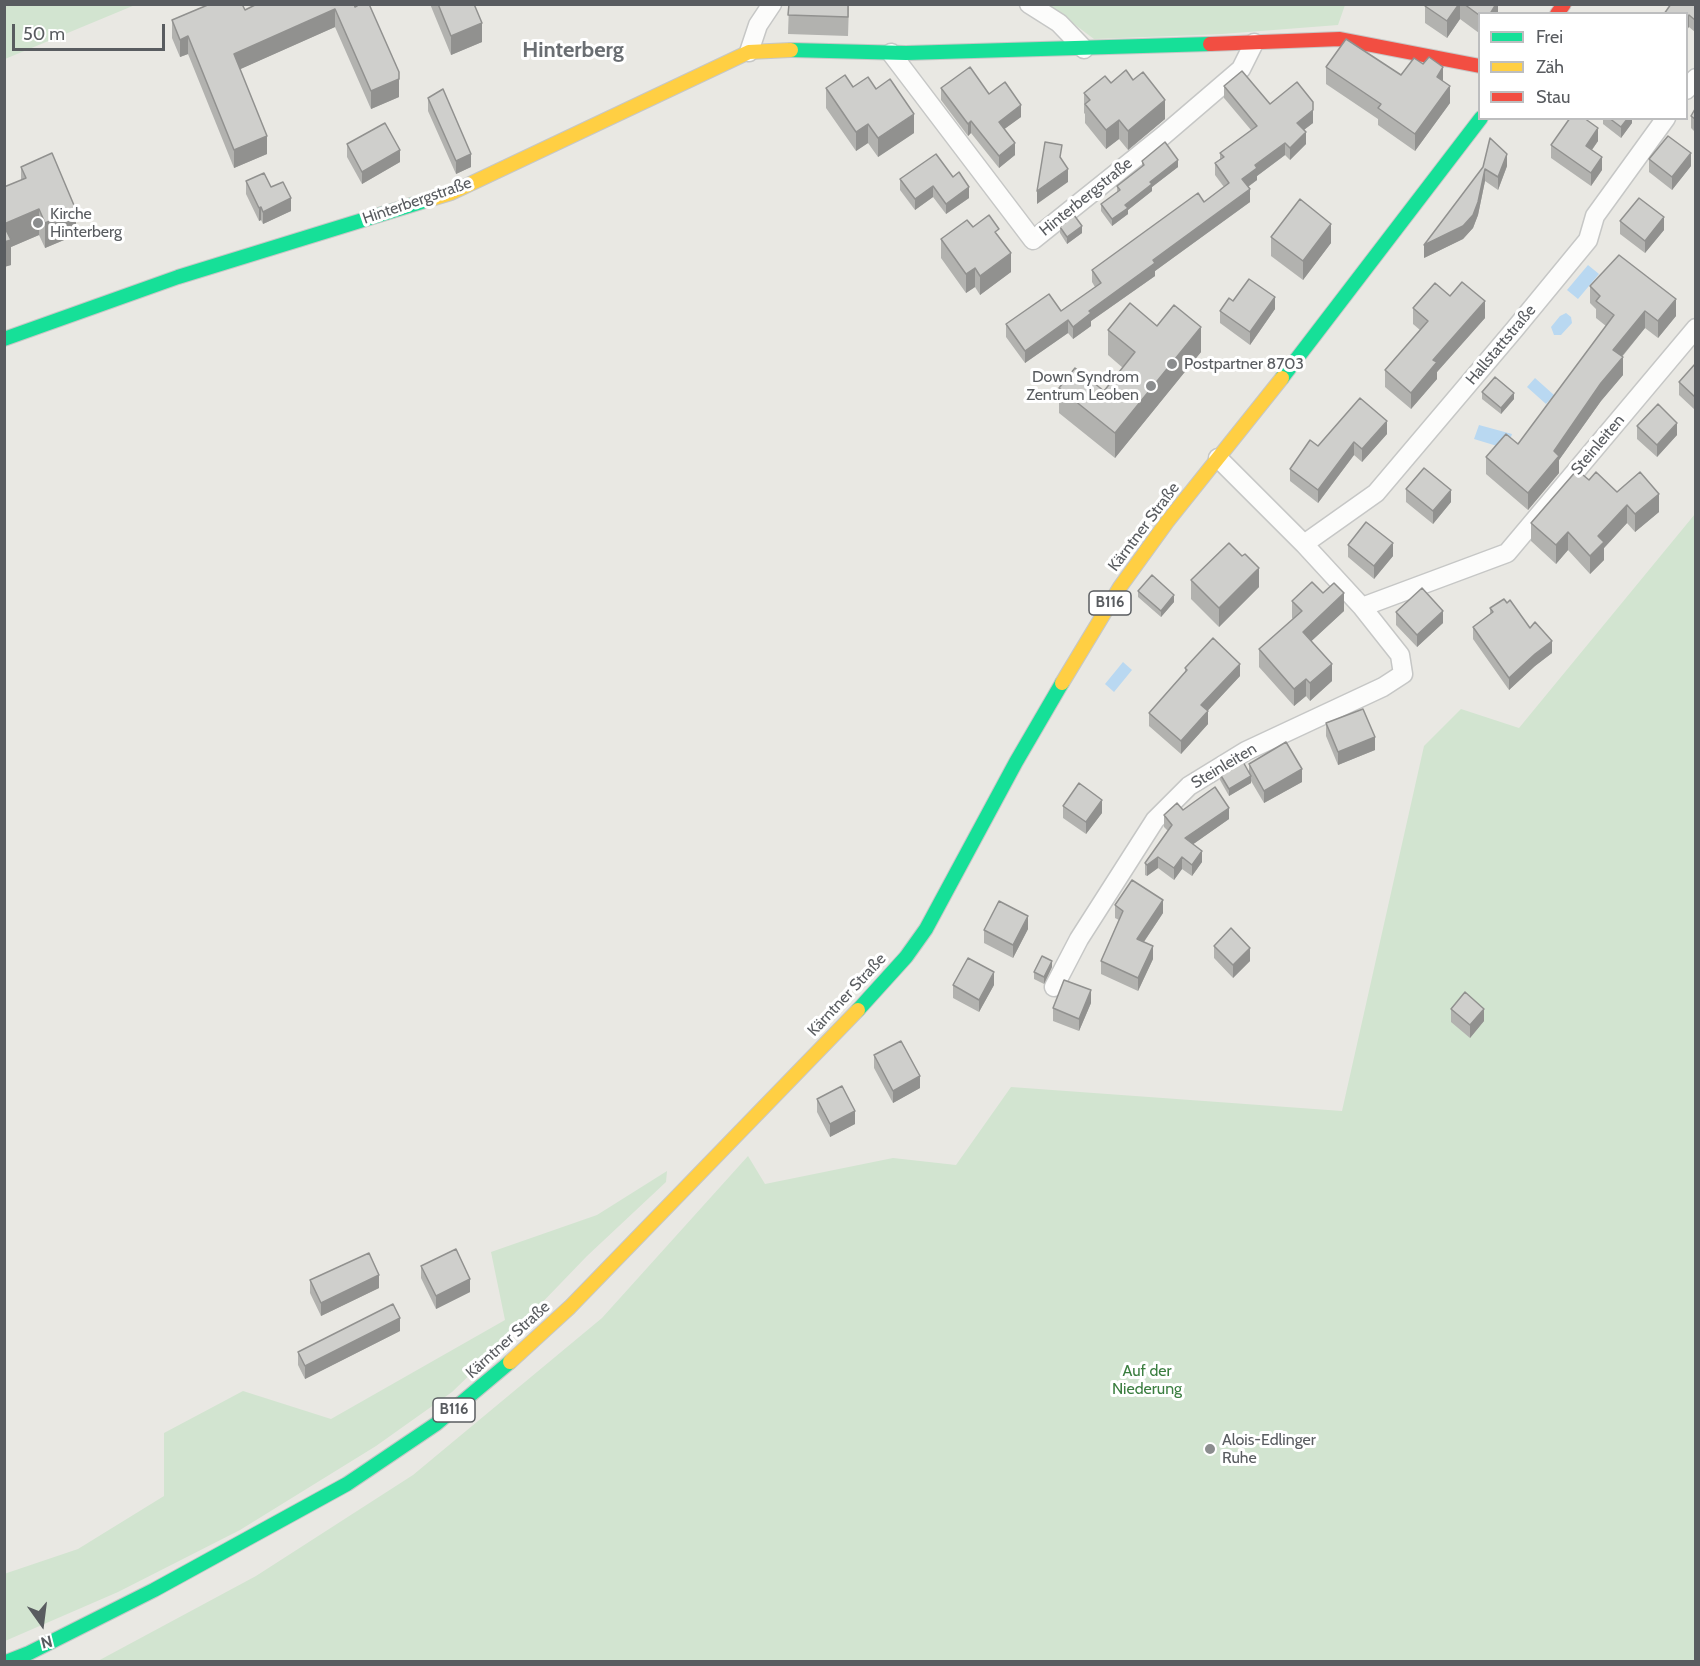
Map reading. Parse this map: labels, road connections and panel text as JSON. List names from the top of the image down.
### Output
{
  "streets": {
    "main road": ["Hinterbergstraße", "Kärntner Straße", "B116"],
    "street": ["Hallstattstraße", "Steinleiten"]
  },
  "crossings": [
    ["Hallstattstraße", "Steinleiten"],
    ["Steinleiten", "Kärntner Straße"]
  ],
  "districts": ["Hinterberg"],
  "parks": ["Auf der Niederung"],
  "places": [
    "Kirche Hinterberg",
    "Postpartner 8703",
    "Down Syndrom Zentrum Leoben",
    "Alois-Edlinger Ruhe"
  ],
  "legend": ["Frei", "Zäh", "Stau"],
  "scale_bar": "50 m",
  "north": "bottom"
}
